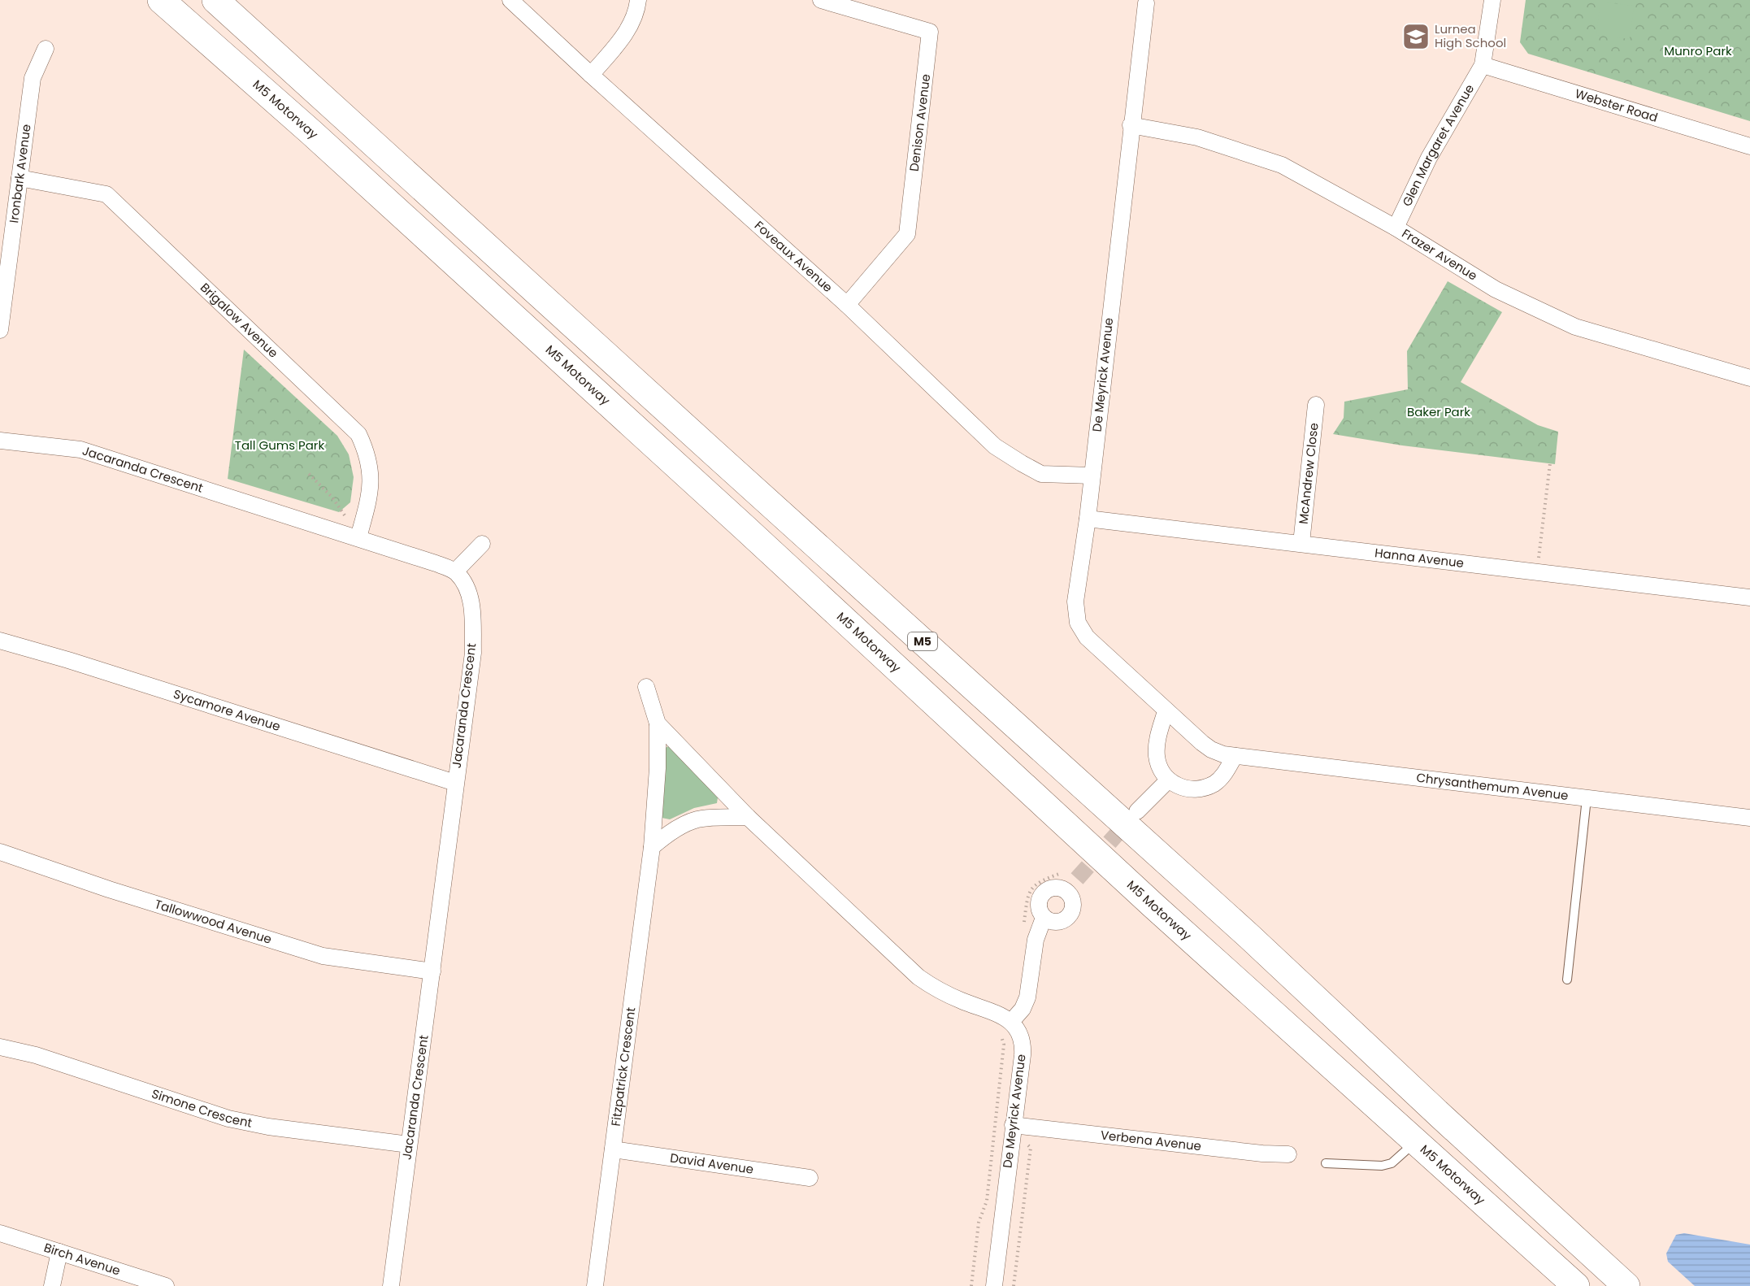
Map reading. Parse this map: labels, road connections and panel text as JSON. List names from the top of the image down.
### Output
{
  "streets": {
    "highway": ["M5 Motorway", "M5"],
    "street": [
      "Webster Road",
      "Denison Avenue",
      "Glen Margaret Avenue",
      "Ironbark Avenue",
      "Frazer Avenue",
      "Foveaux Avenue",
      "Brigalow Avenue",
      "De Meyrick Avenue",
      "Jacaranda Crescent",
      "McAndrew Close",
      "Hanna Avenue",
      "Sycamore Avenue",
      "Chrysanthemum Avenue",
      "Tallowwood Avenue",
      "Fitzpatrick Crescent",
      "Simone Crescent",
      "Verbena Avenue",
      "David Avenue",
      "Birch Avenue"
    ]
  },
  "crossings": [
    ["Webster Road", "Glen Margaret Avenue"],
    ["Denison Avenue", "Foveaux Avenue"],
    ["Glen Margaret Avenue", "Frazer Avenue"],
    ["Ironbark Avenue", "Brigalow Avenue"],
    ["Frazer Avenue", "De Meyrick Avenue"],
    ["Foveaux Avenue", "De Meyrick Avenue"],
    ["Brigalow Avenue", "Jacaranda Crescent"],
    ["De Meyrick Avenue", "Hanna Avenue"],
    ["De Meyrick Avenue", "Chrysanthemum Avenue"],
    ["De Meyrick Avenue", "Fitzpatrick Crescent"],
    ["De Meyrick Avenue", "Verbena Avenue"],
    ["Jacaranda Crescent", "Sycamore Avenue"],
    ["Jacaranda Crescent", "Tallowwood Avenue"],
    ["Jacaranda Crescent", "Simone Crescent"],
    ["McAndrew Close", "Hanna Avenue"],
    ["Fitzpatrick Crescent", "David Avenue"]
  ],
  "parks": ["Munro Park", "Baker Park", "Tall Gums Park"],
  "places": {
    "school or university": ["Lurnea High School"]
  }
}
